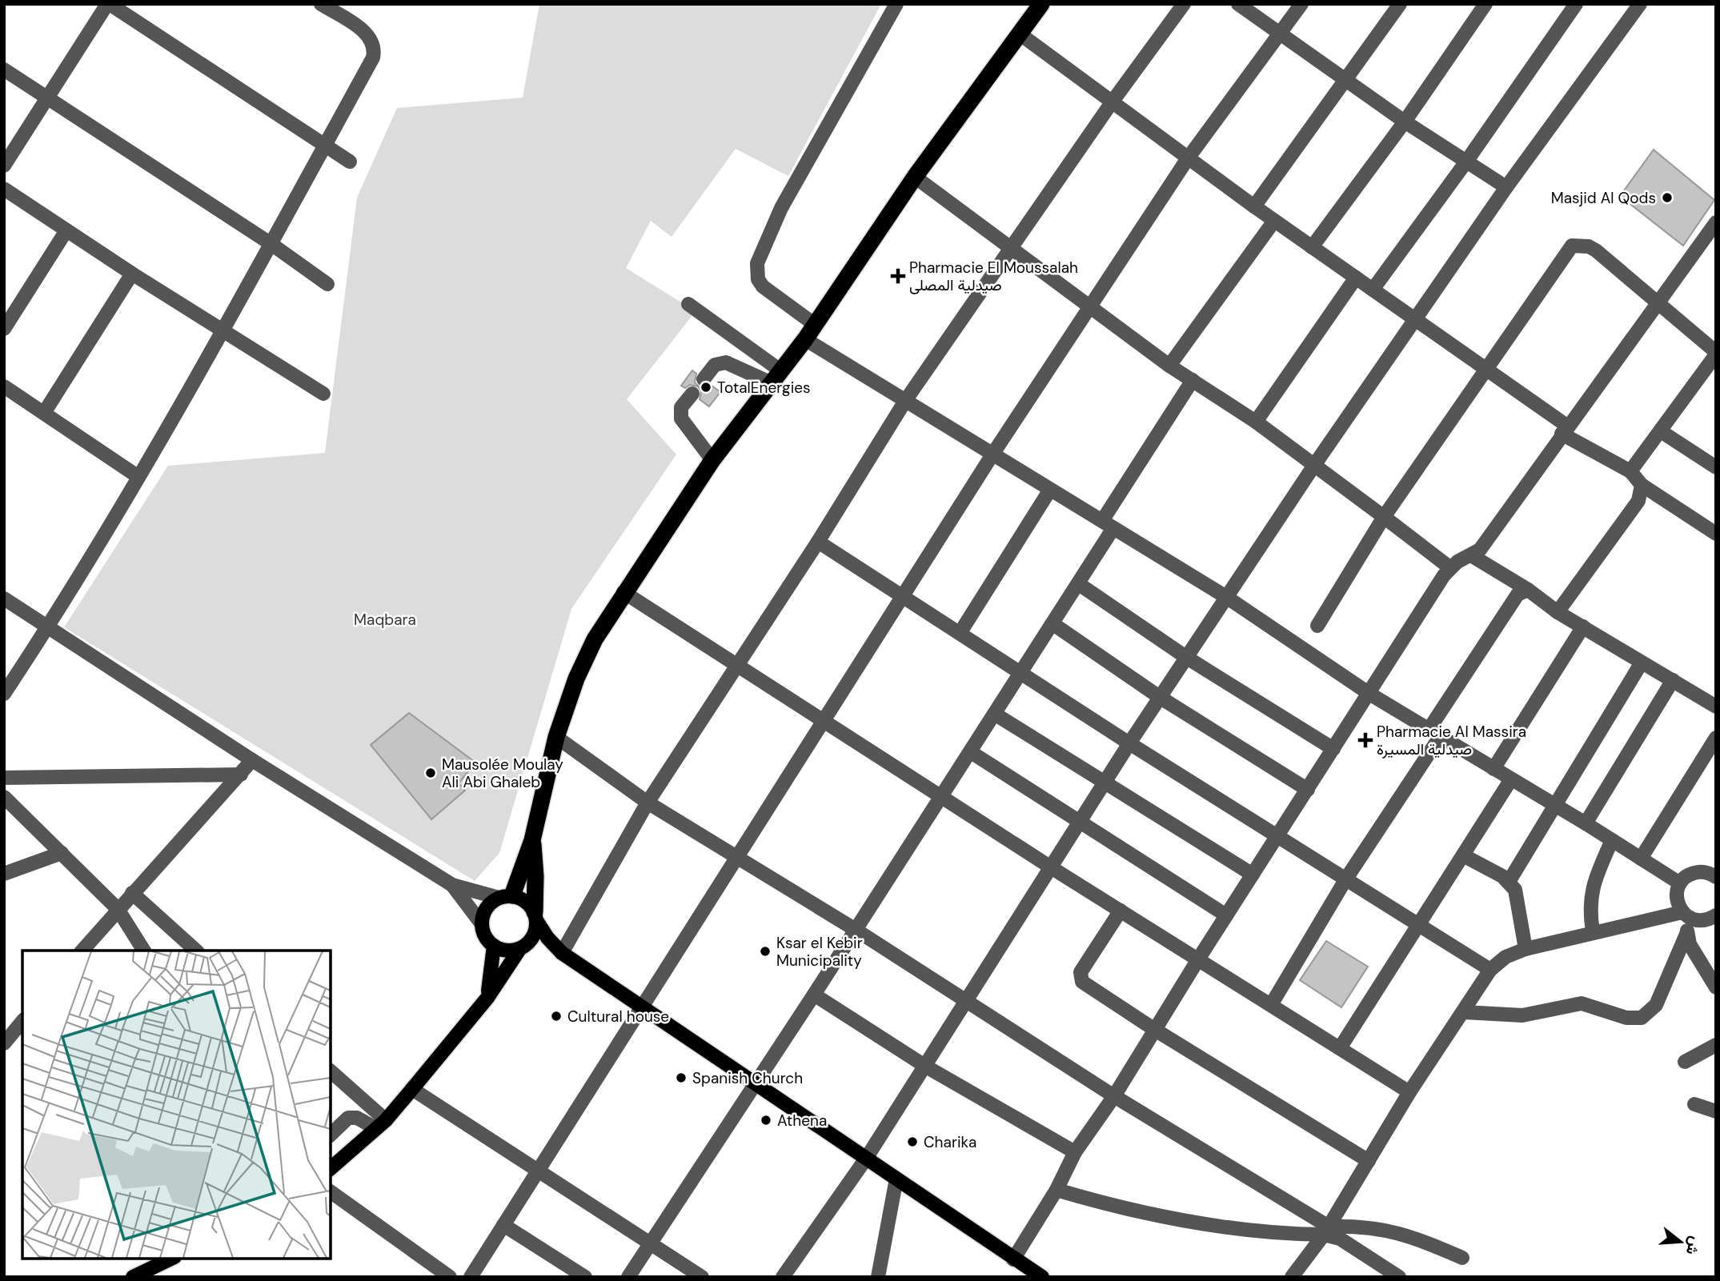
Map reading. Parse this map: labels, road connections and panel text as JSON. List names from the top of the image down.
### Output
{
  "parks": ["Maqbara"],
  "places": {
    "other": [
      "Masjid Al Qods",
      "TotalEnergies",
      "Mausolée Moulay Ali Abi Ghaleb",
      "Ksar el Kebir Municipality",
      "Cultural house",
      "Spanish Church",
      "Athena",
      "Charika"
    ],
    "health": ["Pharmacie El Moussalah صيدلية المصلى", "Pharmacie Al Massira صيدلية المسيرة"]
  },
  "north": "right"
}
